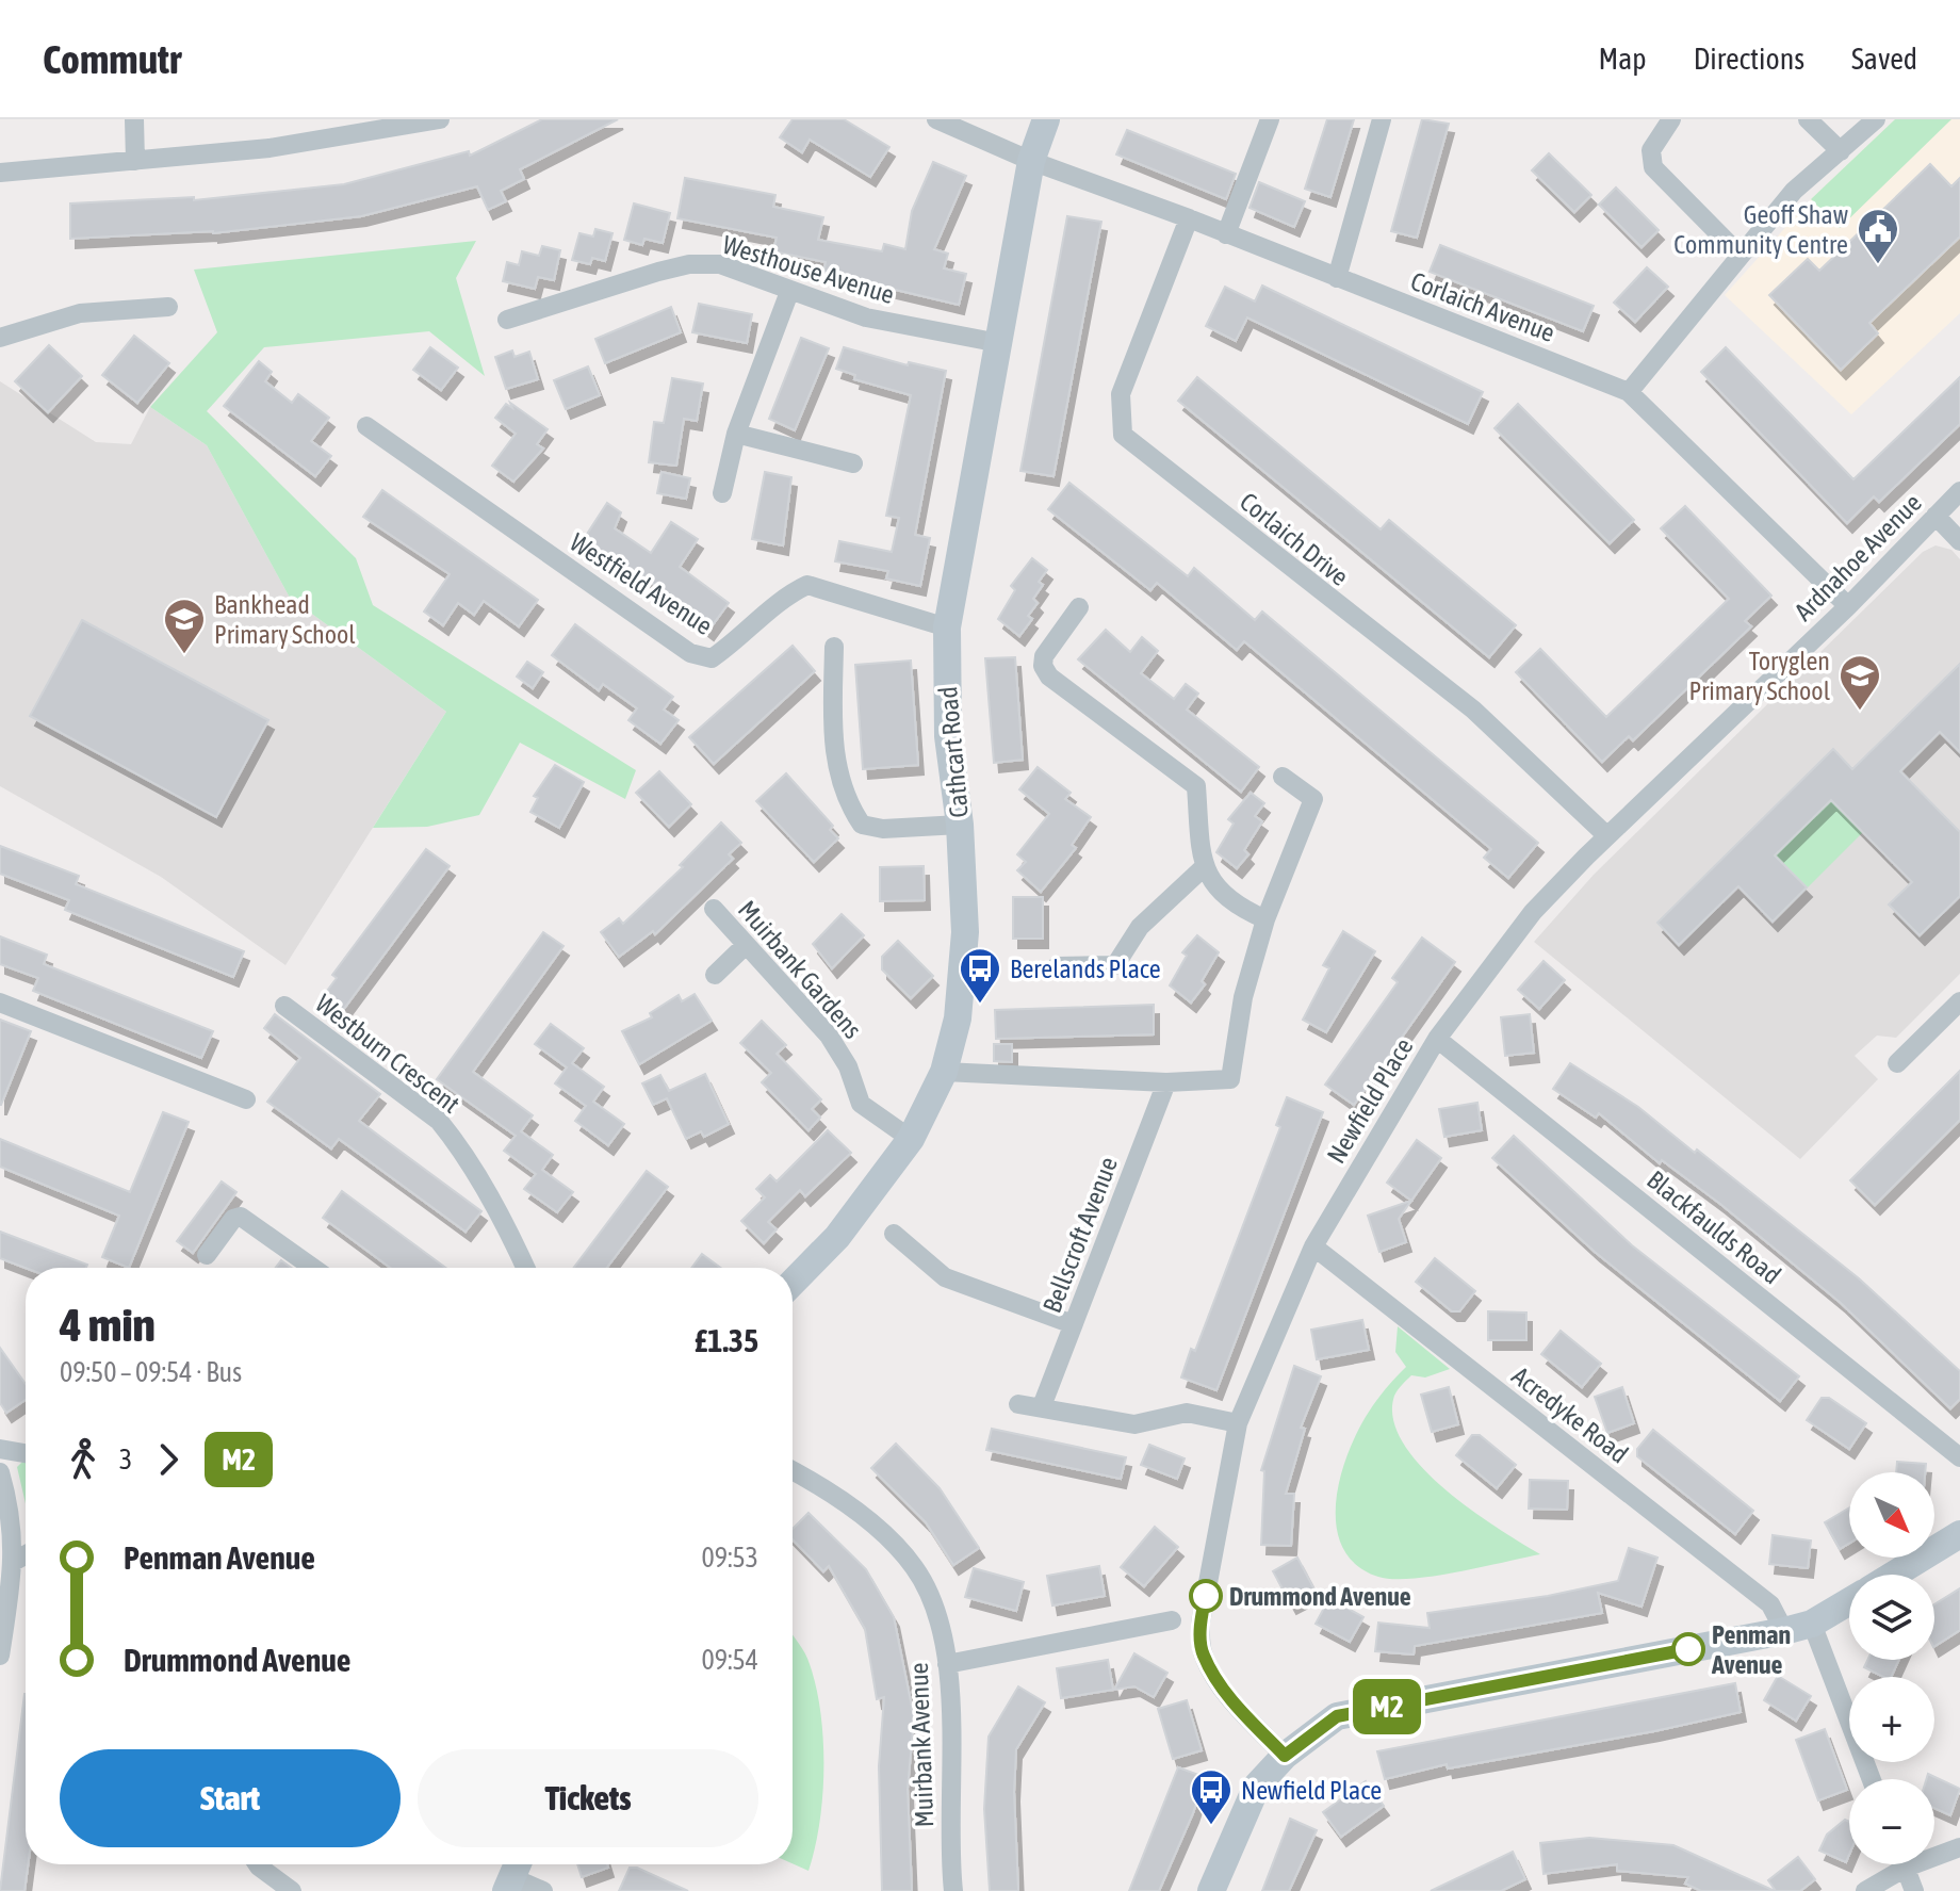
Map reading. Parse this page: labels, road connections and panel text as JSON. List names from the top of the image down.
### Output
{
  "streets": {
    "street": [
      "Westhouse Avenue",
      "Corlaich Avenue",
      "Corlaich Drive",
      "Ardnahoe Avenue",
      "Westfield Avenue",
      "Cathcart Road",
      "Muirbank Gardens",
      "Westburn Crescent",
      "Newfield Place",
      "Blackfaulds Road",
      "Bellscroft Avenue",
      "Acredyke Road",
      "Muirbank Avenue"
    ]
  },
  "crossings": [
    ["Westhouse Avenue", "Cathcart Road"],
    ["Corlaich Avenue", "Corlaich Drive"],
    ["Corlaich Avenue", "Ardnahoe Avenue"],
    ["Corlaich Avenue", "Cathcart Road"],
    ["Corlaich Drive", "Ardnahoe Avenue"],
    ["Corlaich Drive", "Newfield Place"],
    ["Ardnahoe Avenue", "Newfield Place"],
    ["Westfield Avenue", "Cathcart Road"],
    ["Cathcart Road", "Muirbank Gardens"],
    ["Newfield Place", "Blackfaulds Road"],
    ["Newfield Place", "Acredyke Road"]
  ],
  "places": {
    "public building": ["Geoff Shaw Community Centre"],
    "school or university": ["Bankhead Primary School", "Toryglen Primary School"],
    "bus stop": ["Berelands Place", "Newfield Place"],
    "other": ["Drummond Avenue", "Penman Avenue"]
  },
  "lines": ["bus line M2"],
  "north": "bottom right",
  "page": {
    "header": "Commutr",
    "nav": ["Map", "Directions", "Saved"],
    "on_map": "M2",
    "heading": ["4 min", "09:50 – 09:54 · Bus", "£1.35"],
    "legs": ["3", "M2"],
    "map_buttons": ["+", "−"],
    "list": [
      {
        "name": "Penman Avenue",
        "value": "09:53"
      },
      {
        "name": "Drummond Avenue",
        "value": "09:54"
      }
    ],
    "buttons": ["Start", "Tickets"]
  }
}
